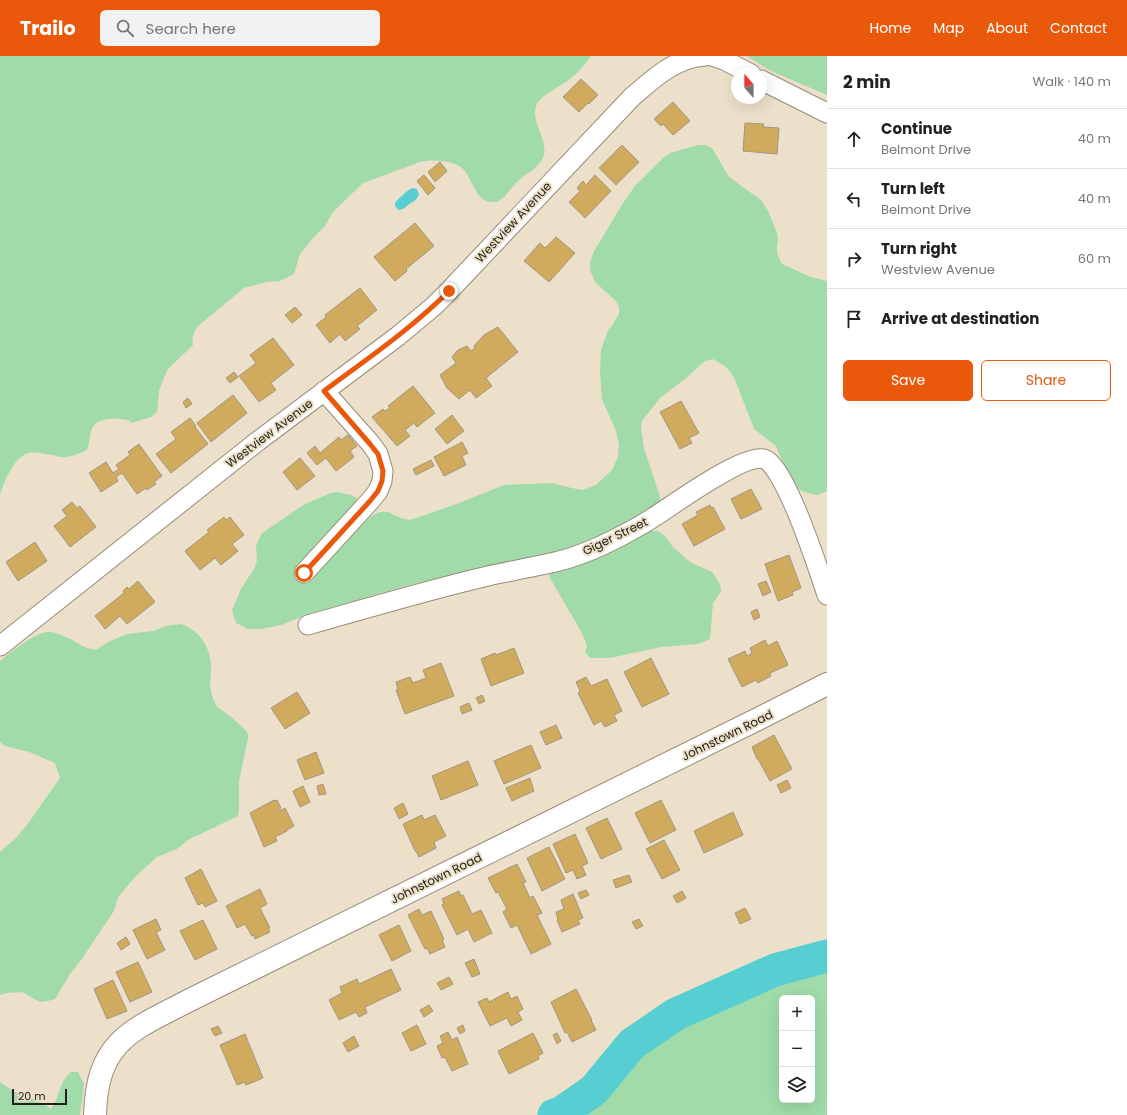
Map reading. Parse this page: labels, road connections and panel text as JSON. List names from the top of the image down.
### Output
{
  "streets": {
    "street": ["Westview Avenue", "Giger Street", "Johnstown Road"]
  },
  "scale_bar": "20 m",
  "north": "top",
  "page": {
    "header": "Trailo",
    "search": "Search here",
    "nav": [
      "Home",
      "Map",
      "About",
      "Contact"
    ],
    "heading": ["2 min", "Walk · 140 m"],
    "list": [
      ["Continue", "Belmont Drive", "40 m"],
      ["Turn left", "Belmont Drive", "40 m"],
      ["Turn right", "Westview Avenue", "60 m"],
      "Arrive at destination"
    ],
    "buttons": ["Save", "Share"],
    "map_buttons": ["+", "−"],
    "scale": "20 m"
  }
}
